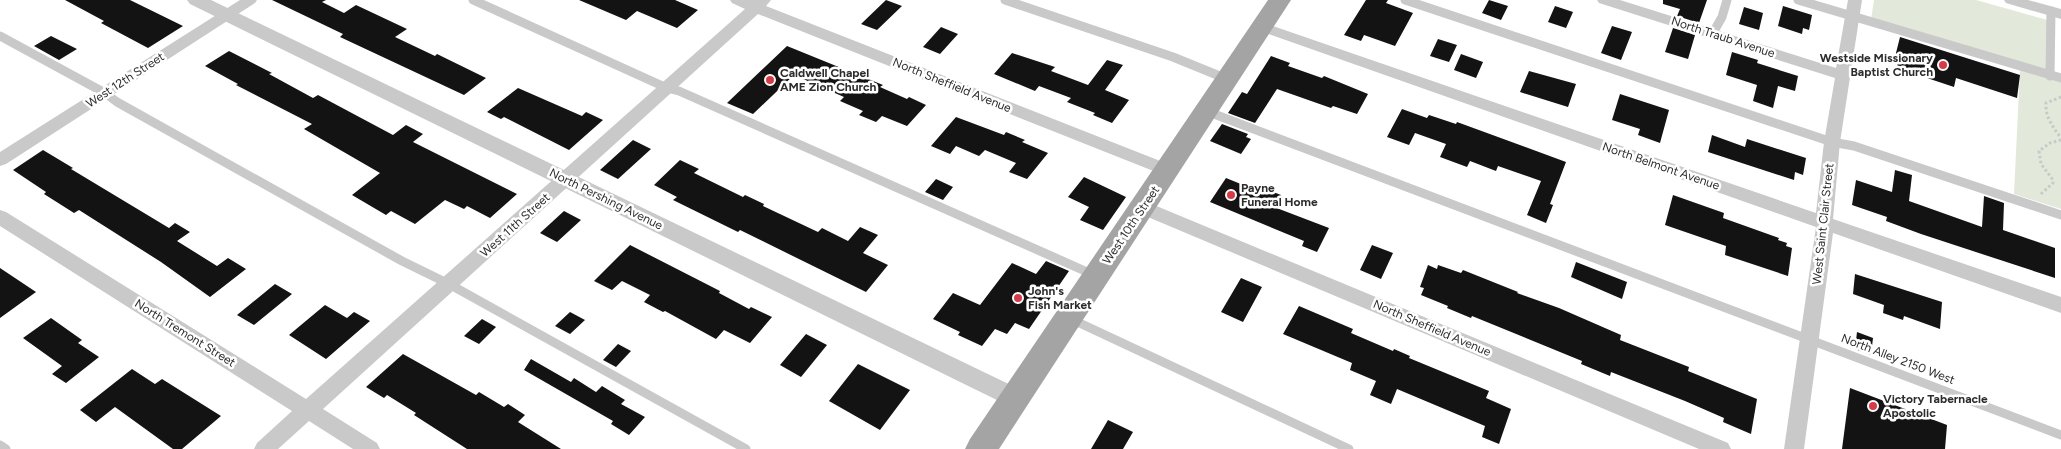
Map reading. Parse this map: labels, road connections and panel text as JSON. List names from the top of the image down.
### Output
{
  "streets": {
    "main road": ["West 10th Street"],
    "street": [
      "North Traub Avenue",
      "West 12th Street",
      "North Sheffield Avenue",
      "North Belmont Avenue",
      "North Pershing Avenue",
      "West Saint Clair Street",
      "West 11th Street",
      "North Tremont Street"
    ],
    "lane": ["North Alley 2150 West"]
  },
  "crossings": [
    ["North Traub Avenue", "West Saint Clair Street"],
    ["West 12th Street", "North Pershing Avenue"],
    ["North Sheffield Avenue", "West 11th Street"],
    ["North Sheffield Avenue", "West 10th Street"],
    ["North Belmont Avenue", "West Saint Clair Street"],
    ["North Belmont Avenue", "West 10th Street"],
    ["North Pershing Avenue", "West 11th Street"],
    ["North Pershing Avenue", "West 10th Street"],
    ["West Saint Clair Street", "North Alley 2150 West"],
    ["West 11th Street", "North Tremont Street"],
    ["West 10th Street", "North Alley 2150 West"]
  ],
  "places": [
    "Westside Missionary Baptist Church",
    "Caldwell Chapel AME Zion Church",
    "Payne Funeral Home",
    "John's Fish Market",
    "Victory Tabernacle Apostolic"
  ]
}
